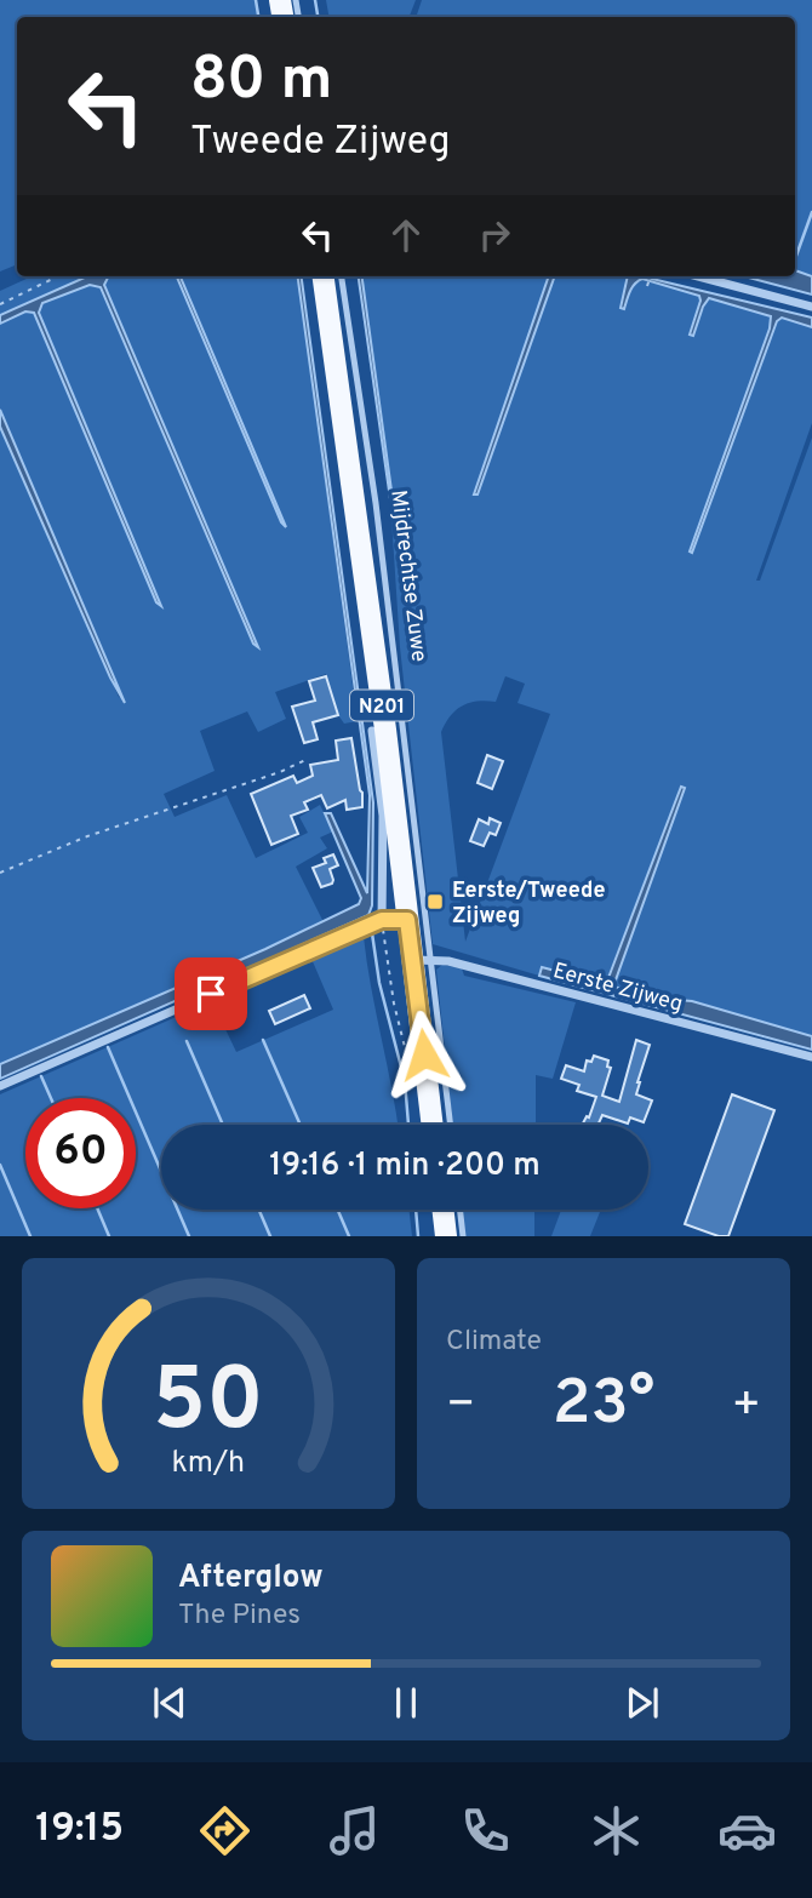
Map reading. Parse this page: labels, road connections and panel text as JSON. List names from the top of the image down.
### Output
{
  "streets": {
    "main road": ["Mijdrechtse Zuwe", "N201"],
    "street": ["Eerste Zijweg"]
  },
  "crossings": [
    ["Mijdrechtse Zuwe", "Eerste Zijweg"]
  ],
  "places": {
    "transit": ["Eerste/Tweede Zijweg"]
  },
  "page": {
    "turn": ["80 m", "Tweede Zijweg"],
    "limit": "60",
    "trip": "19:16 · 1 min · 200 m",
    "tile": "Climate",
    "heat": ["−", "23°", "+"],
    "song": ["Afterglow", "The Pines"],
    "tabs": "19:15",
    "gauge": ["50", "km/h"]
  }
}
